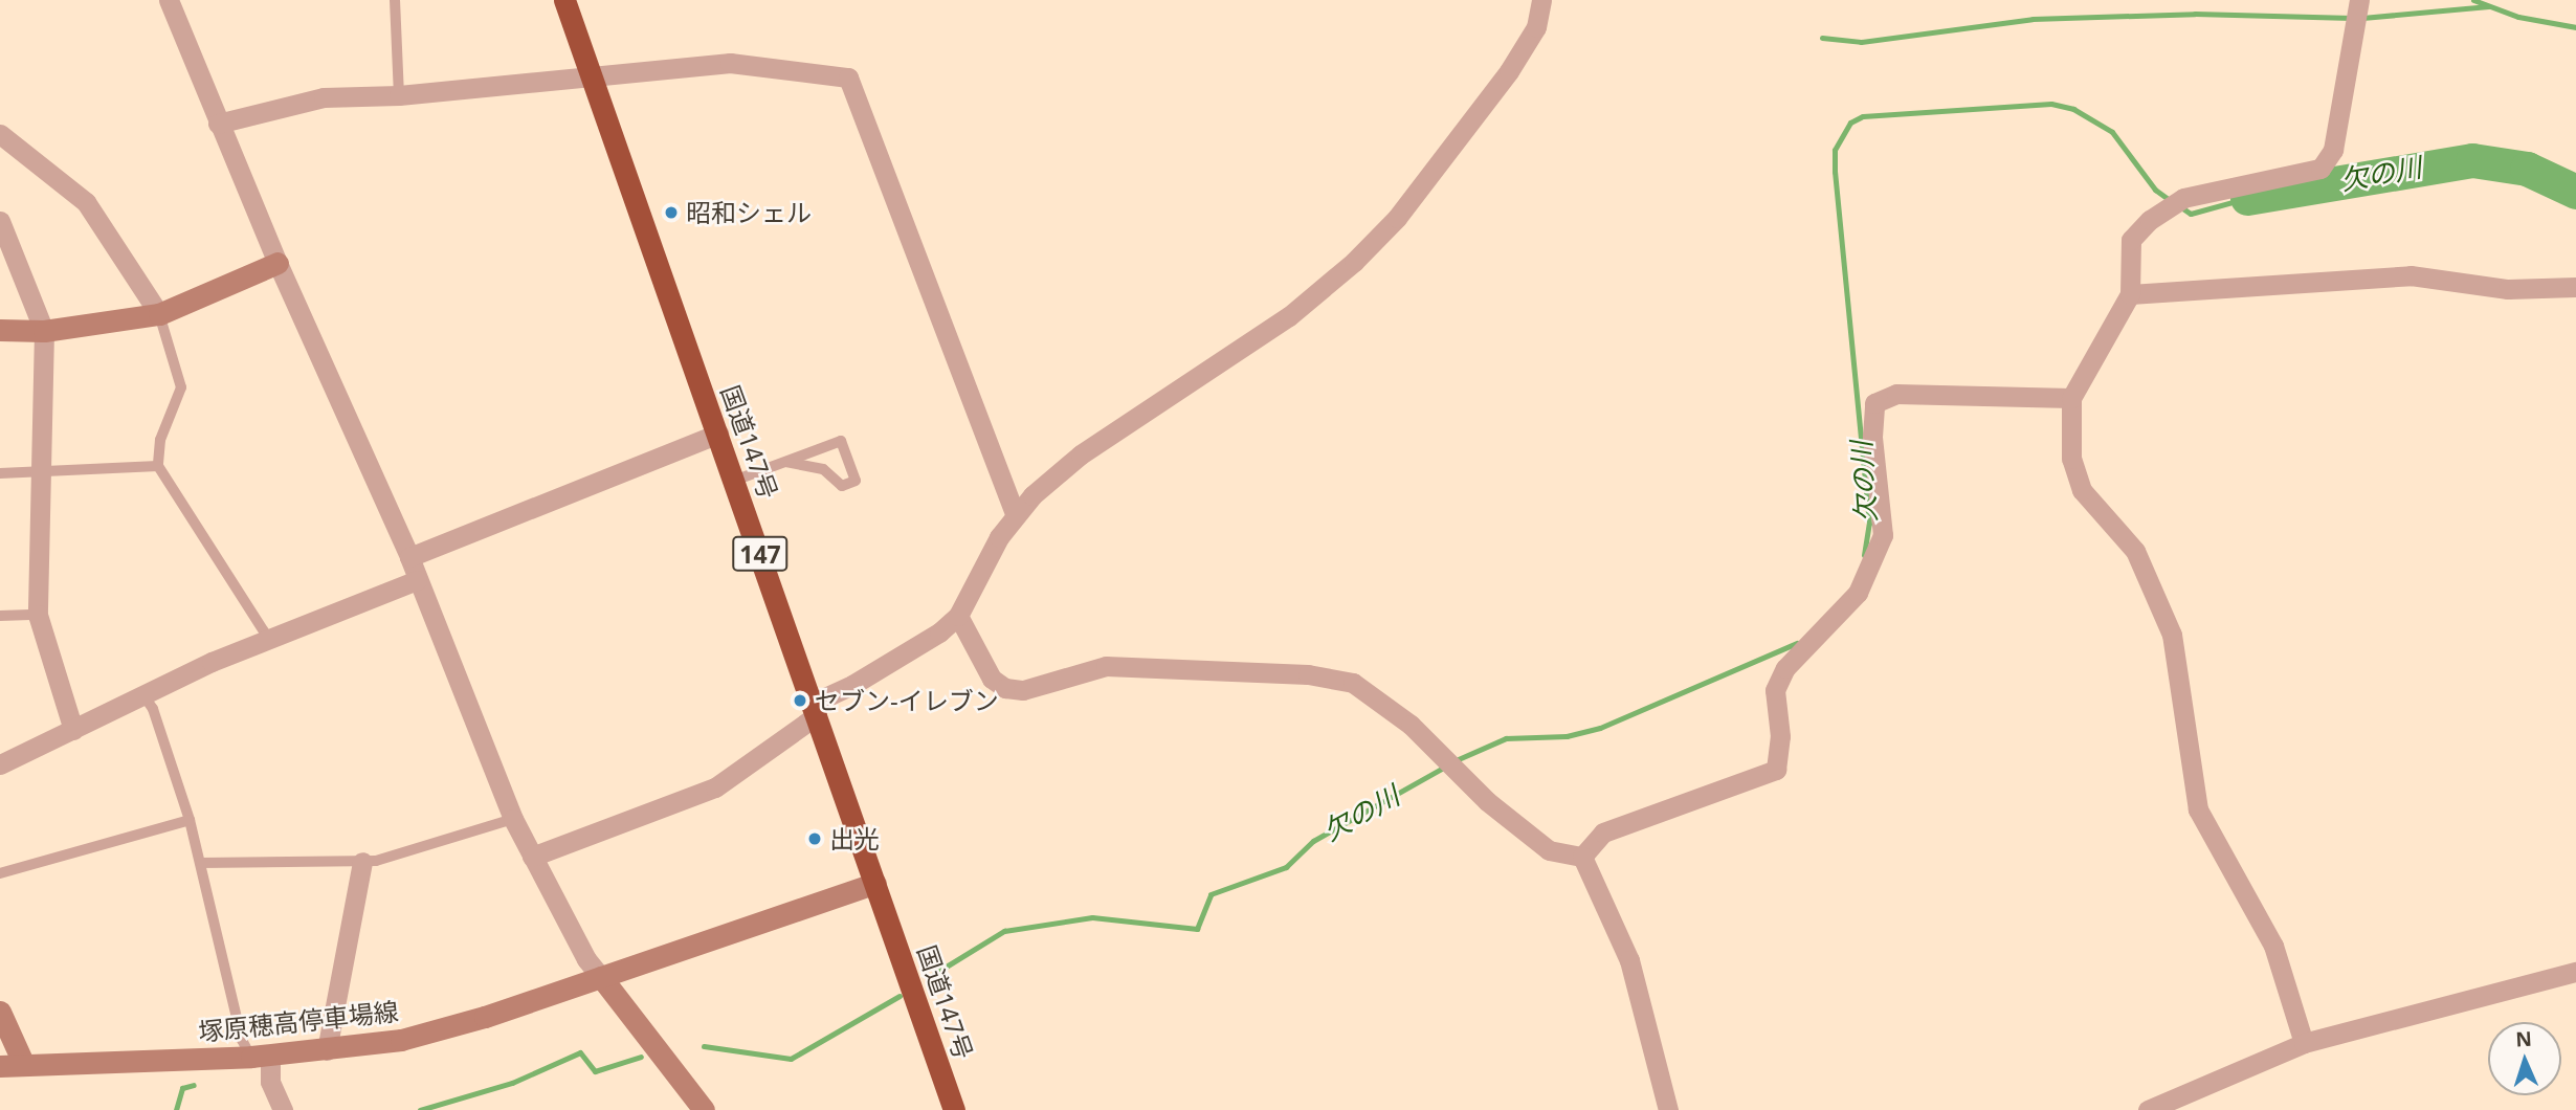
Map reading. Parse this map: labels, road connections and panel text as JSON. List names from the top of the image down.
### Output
{
  "streets": {
    "highway": ["国道147号", "147"],
    "main road": ["塚原穂高停車場線"]
  },
  "crossings": [
    ["国道147号", "塚原穂高停車場線"]
  ],
  "water": ["欠の川"],
  "places": ["昭和シェル", "セブン-イレブン", "出光"],
  "north": "top"
}
